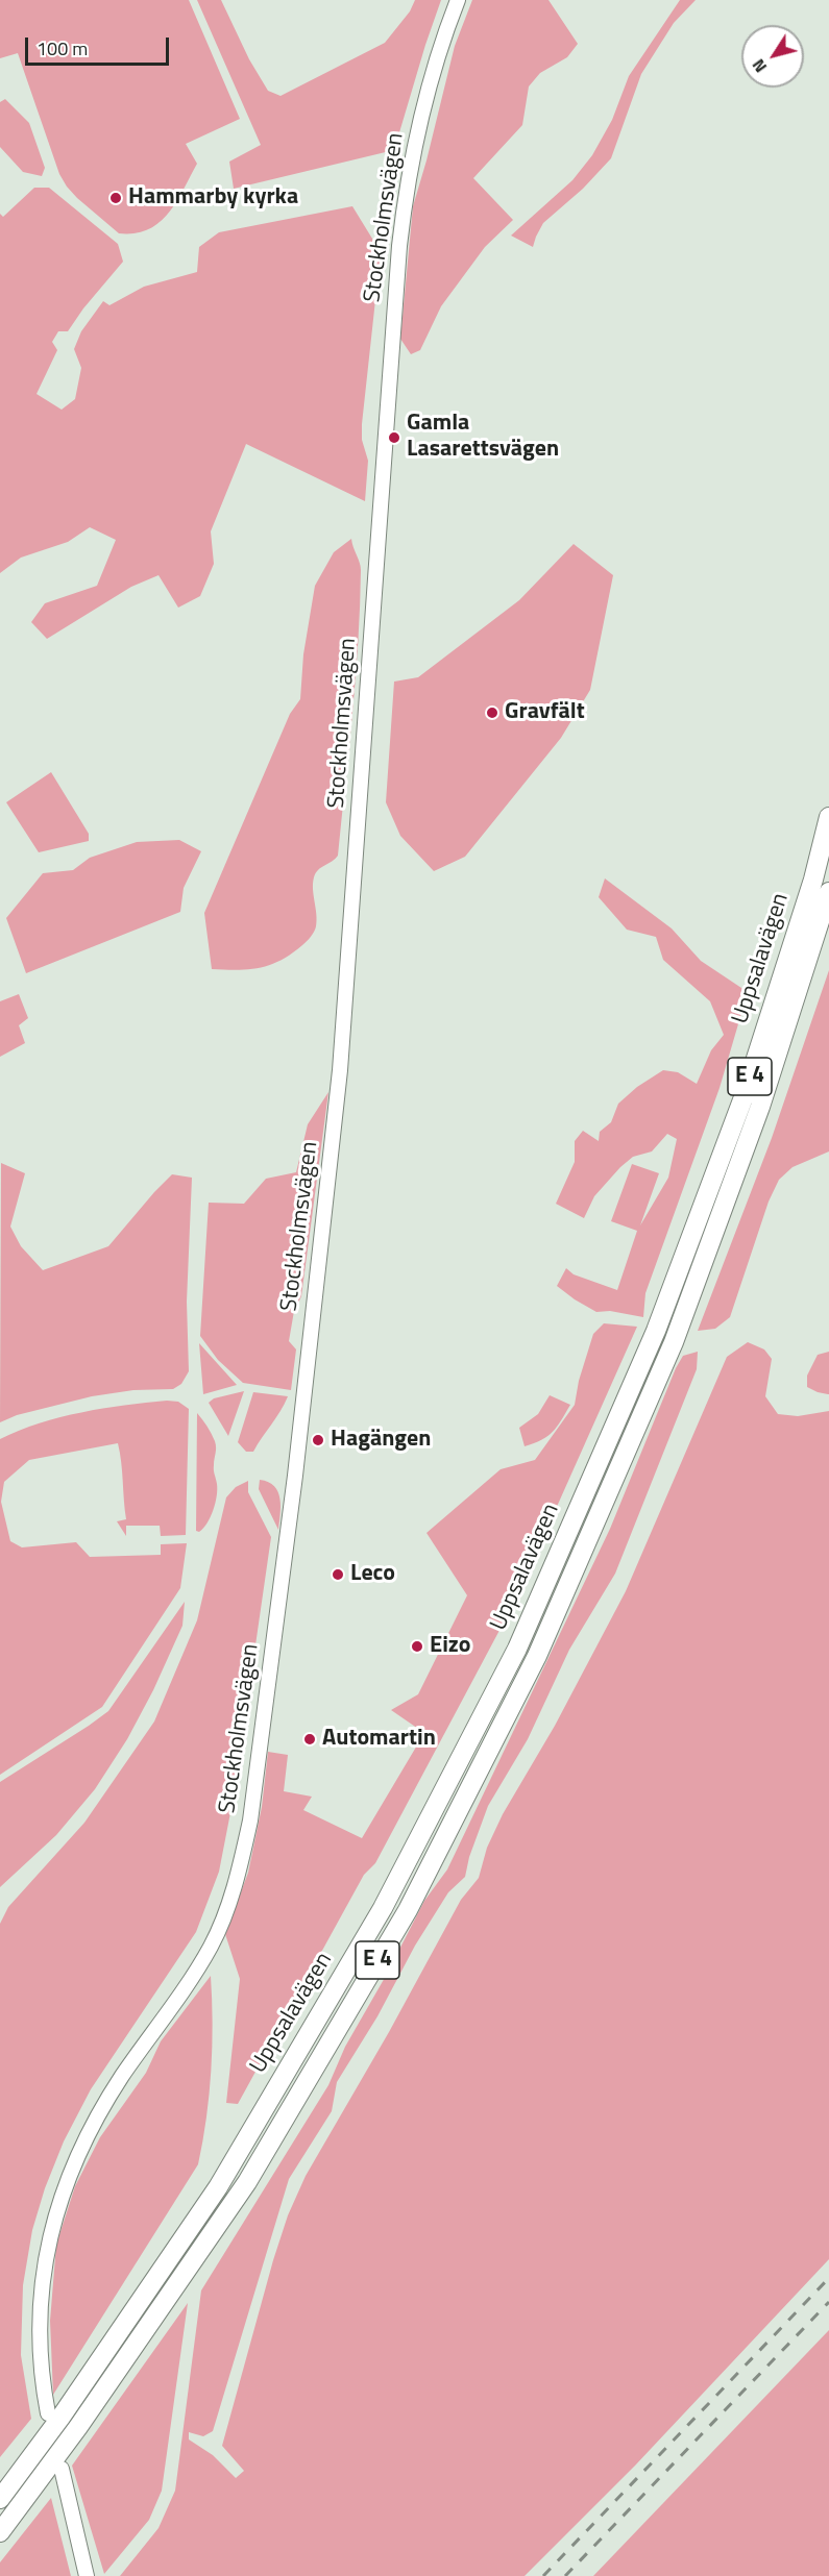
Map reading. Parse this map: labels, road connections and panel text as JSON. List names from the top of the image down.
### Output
{
  "streets": {
    "highway": ["Uppsalavägen", "E 4"],
    "street": ["Stockholmsvägen"]
  },
  "places": [
    "Hammarby kyrka",
    "Gamla Lasarettsvägen",
    "Gravfält",
    "Hagängen",
    "Leco",
    "Eizo",
    "Automartin"
  ],
  "scale_bar": "100 m",
  "north": "bottom left"
}
